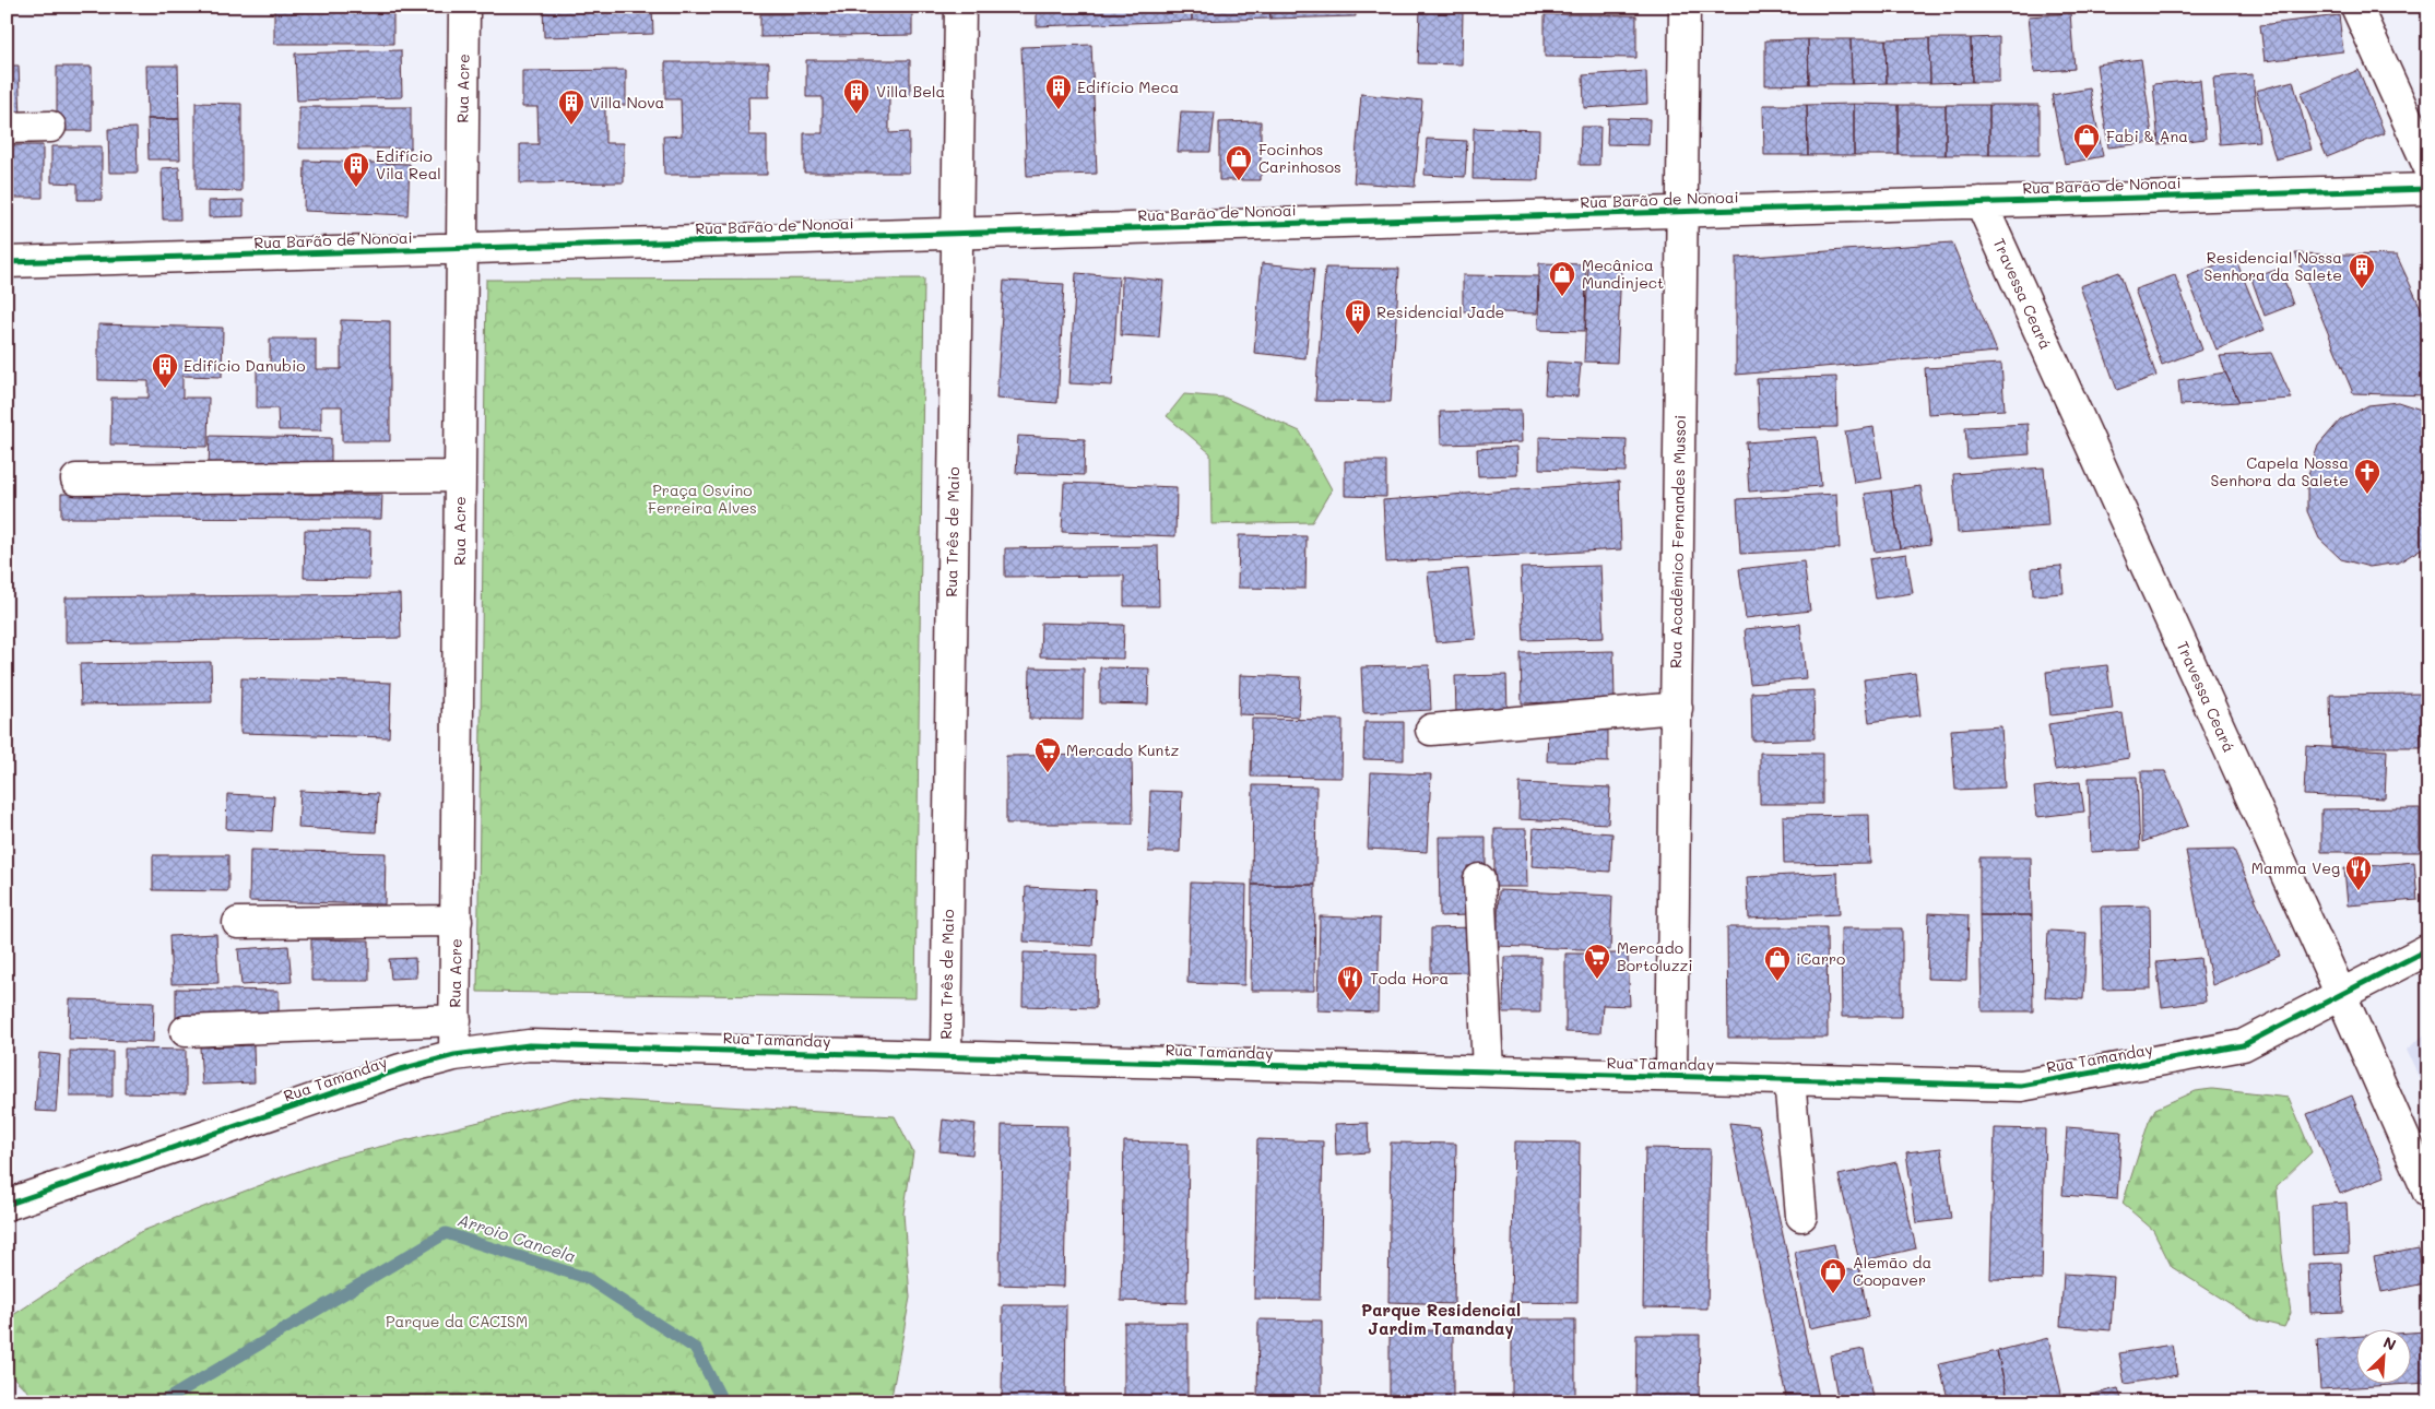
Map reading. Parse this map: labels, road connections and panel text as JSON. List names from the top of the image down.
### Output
{
  "streets": {
    "street": [
      "Rua Acre",
      "Rua Barão de Nonoai",
      "Travessa Ceará",
      "Rua Três de Maio",
      "Rua Acadêmico Fernandes Mussoi",
      "Rua Tamanday"
    ]
  },
  "crossings": [
    ["Rua Acre", "Rua Barão de Nonoai"],
    ["Rua Acre", "Rua Tamanday"],
    ["Rua Barão de Nonoai", "Travessa Ceará"],
    ["Rua Barão de Nonoai", "Rua Três de Maio"],
    ["Rua Barão de Nonoai", "Rua Acadêmico Fernandes Mussoi"],
    ["Travessa Ceará", "Rua Tamanday"],
    ["Rua Três de Maio", "Rua Tamanday"],
    ["Rua Acadêmico Fernandes Mussoi", "Rua Tamanday"]
  ],
  "districts": ["Parque Residencial Jardim Tamanday"],
  "water": ["Arroio Cancela"],
  "parks": ["Praça Osvino Ferreira Alves", "Parque da CACISM"],
  "places": {
    "building": [
      "Edifício Meca",
      "Villa Bela",
      "Villa Nova",
      "Edifício Vila Real",
      "Residencial Nossa Senhora da Salete",
      "Residencial Jade",
      "Edifício Danubio"
    ],
    "shop": [
      "Fabi & Ana",
      "Focinhos Carinhosos",
      "Mecânica Mundinject",
      "iCarro",
      "Alemão da Coopaver"
    ],
    "church": ["Capela Nossa Senhora da Salete"],
    "supermarket": ["Mercado Kuntz", "Mercado Bortoluzzi"],
    "restaurant": ["Mamma Veg", "Toda Hora"]
  },
  "north": "top right"
}
